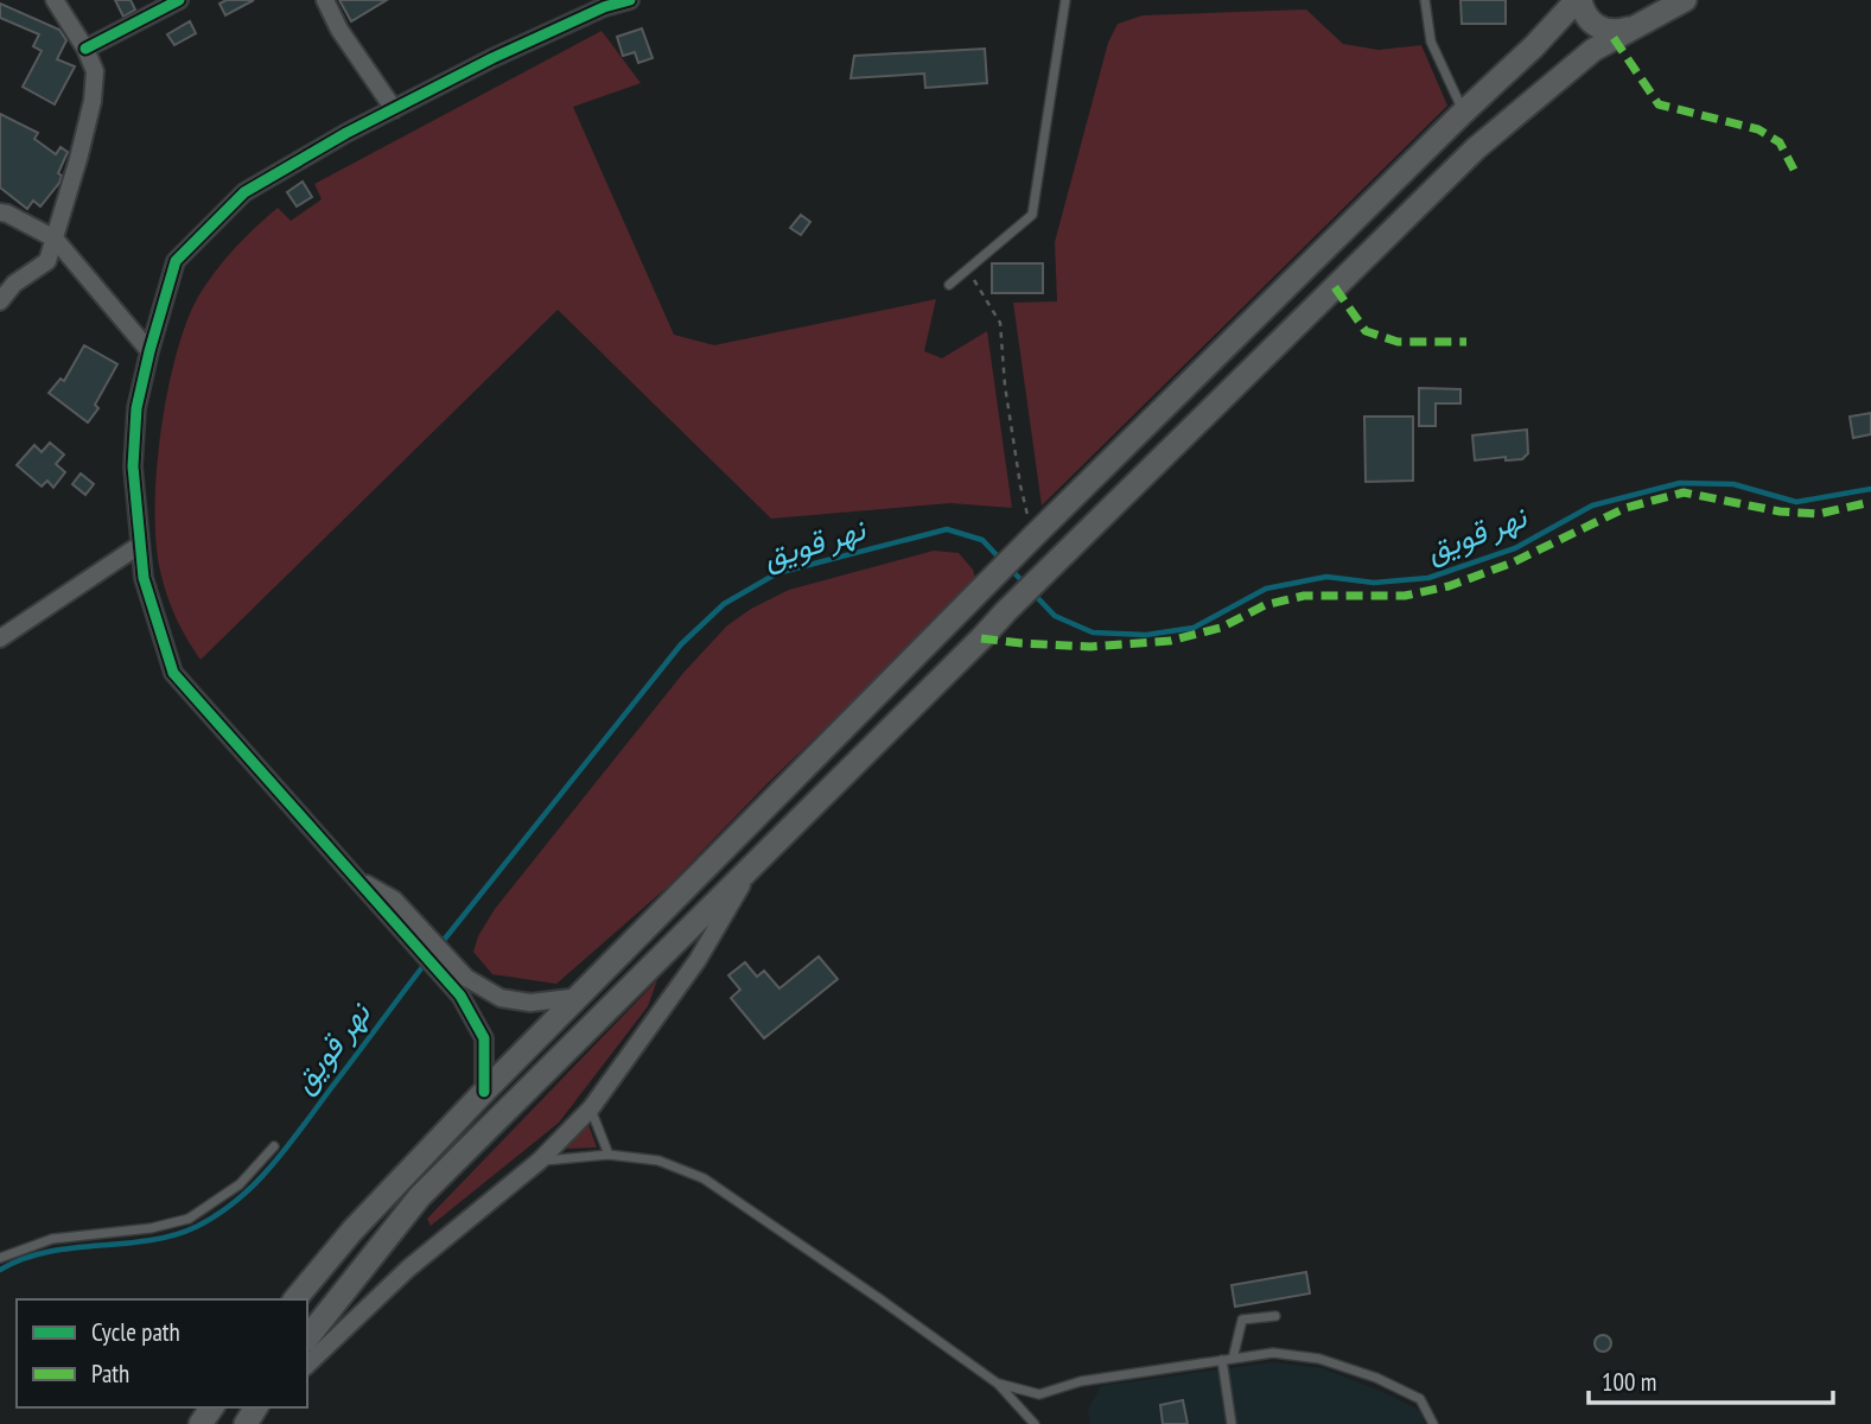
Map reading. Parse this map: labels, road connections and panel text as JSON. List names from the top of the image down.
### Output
{
  "water": ["نهر قويق"],
  "legend": ["Cycle path", "Path"],
  "scale_bar": "100 m"
}
